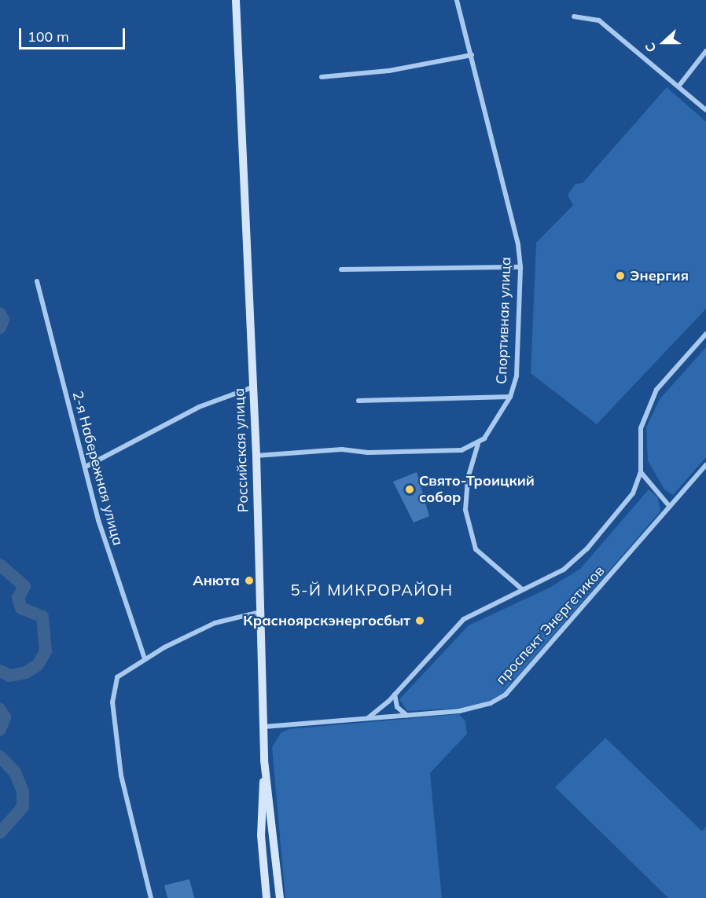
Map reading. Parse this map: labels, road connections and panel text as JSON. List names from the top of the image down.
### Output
{
  "streets": {
    "street": [
      "Спортивная улица",
      "Российская улица",
      "2-я Набережная улица",
      "проспект Энергетиков"
    ]
  },
  "crossings": [
    ["Спортивная улица", "проспект Энергетиков"],
    ["Российская улица", "проспект Энергетиков"]
  ],
  "districts": ["5-Й МИКРОРАЙОН"],
  "places": [
    "Энергия",
    "Свято-Троицкий собор",
    "Анюта",
    "Красноярскэнергосбыт"
  ],
  "scale_bar": "100 m",
  "north": "left"
}
